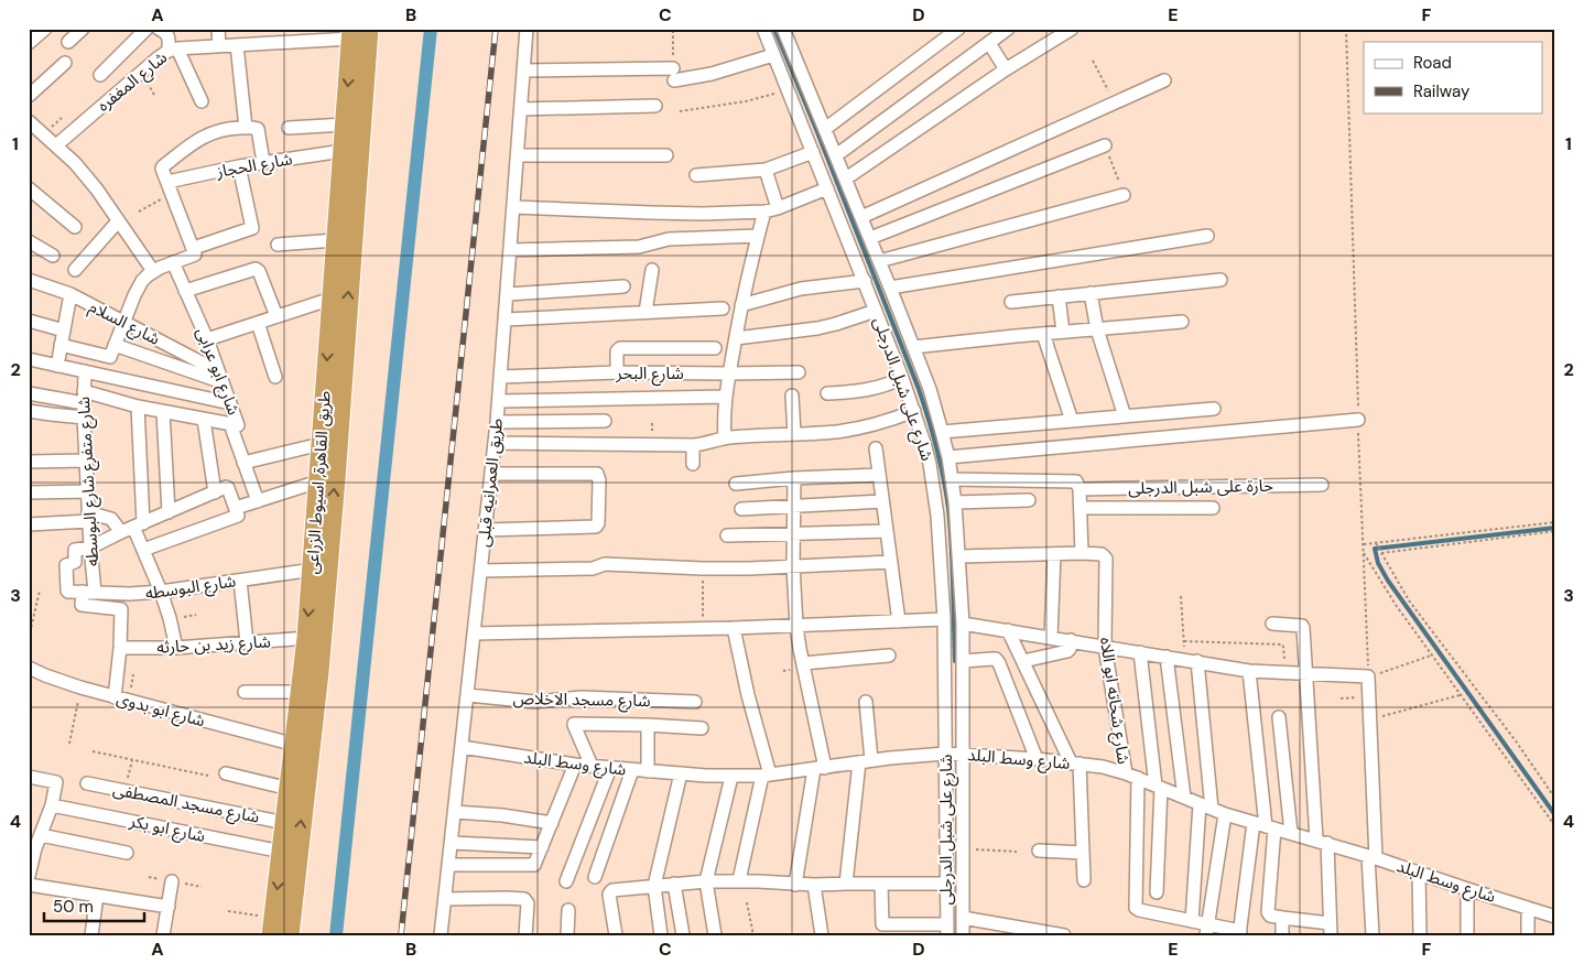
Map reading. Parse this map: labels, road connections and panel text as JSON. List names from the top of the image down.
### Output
{
  "streets": {
    "highway": ["طريق القاهرة, اسيوط الزراعى"],
    "street": [
      "شارع المغفره",
      "شارع الحجاز",
      "شارع السلام",
      "شارع ابو عرابى",
      "شارع البحر",
      "شارع على شبل الدرجلى",
      "شارع متفرع شارع البوسطه",
      "طريق العمرانيه قبلى",
      "حارة على شبل الدرجلى",
      "شارع البوسطه",
      "شارع زيد بن حارثه",
      "شارع مسجد الاخلاص",
      "شارع شحاته ابو اللاه",
      "شارع ابو بدوى",
      "شارع وسط البلد",
      "شارع مسجد المصطفى",
      "شارع ابو بكر"
    ]
  },
  "crossings": [
    ["شارع المغفره", "طريق القاهرة, اسيوط الزراعى"],
    ["شارع الحجاز", "طريق القاهرة, اسيوط الزراعى"],
    ["شارع السلام", "شارع ابو عرابى"],
    ["شارع ابو عرابى", "شارع متفرع شارع البوسطه"],
    ["شارع البحر", "طريق العمرانيه قبلى"],
    ["شارع على شبل الدرجلى", "حارة على شبل الدرجلى"],
    ["شارع على شبل الدرجلى", "شارع وسط البلد"],
    ["شارع متفرع شارع البوسطه", "شارع البوسطه"],
    ["طريق القاهرة, اسيوط الزراعى", "شارع البوسطه"],
    ["طريق القاهرة, اسيوط الزراعى", "شارع زيد بن حارثه"],
    ["طريق القاهرة, اسيوط الزراعى", "شارع ابو بدوى"],
    ["طريق القاهرة, اسيوط الزراعى", "شارع مسجد المصطفى"],
    ["طريق القاهرة, اسيوط الزراعى", "شارع ابو بكر"],
    ["طريق العمرانيه قبلى", "شارع مسجد الاخلاص"],
    ["طريق العمرانيه قبلى", "شارع وسط البلد"],
    ["شارع شحاته ابو اللاه", "شارع وسط البلد"]
  ],
  "legend": ["Road", "Railway"],
  "scale_bar": "50 m",
  "grid": {
    "columns": [
      "A",
      "B",
      "C",
      "D",
      "E",
      "F"
    ],
    "rows": [
      "1",
      "2",
      "3",
      "4"
    ]
  }
}
